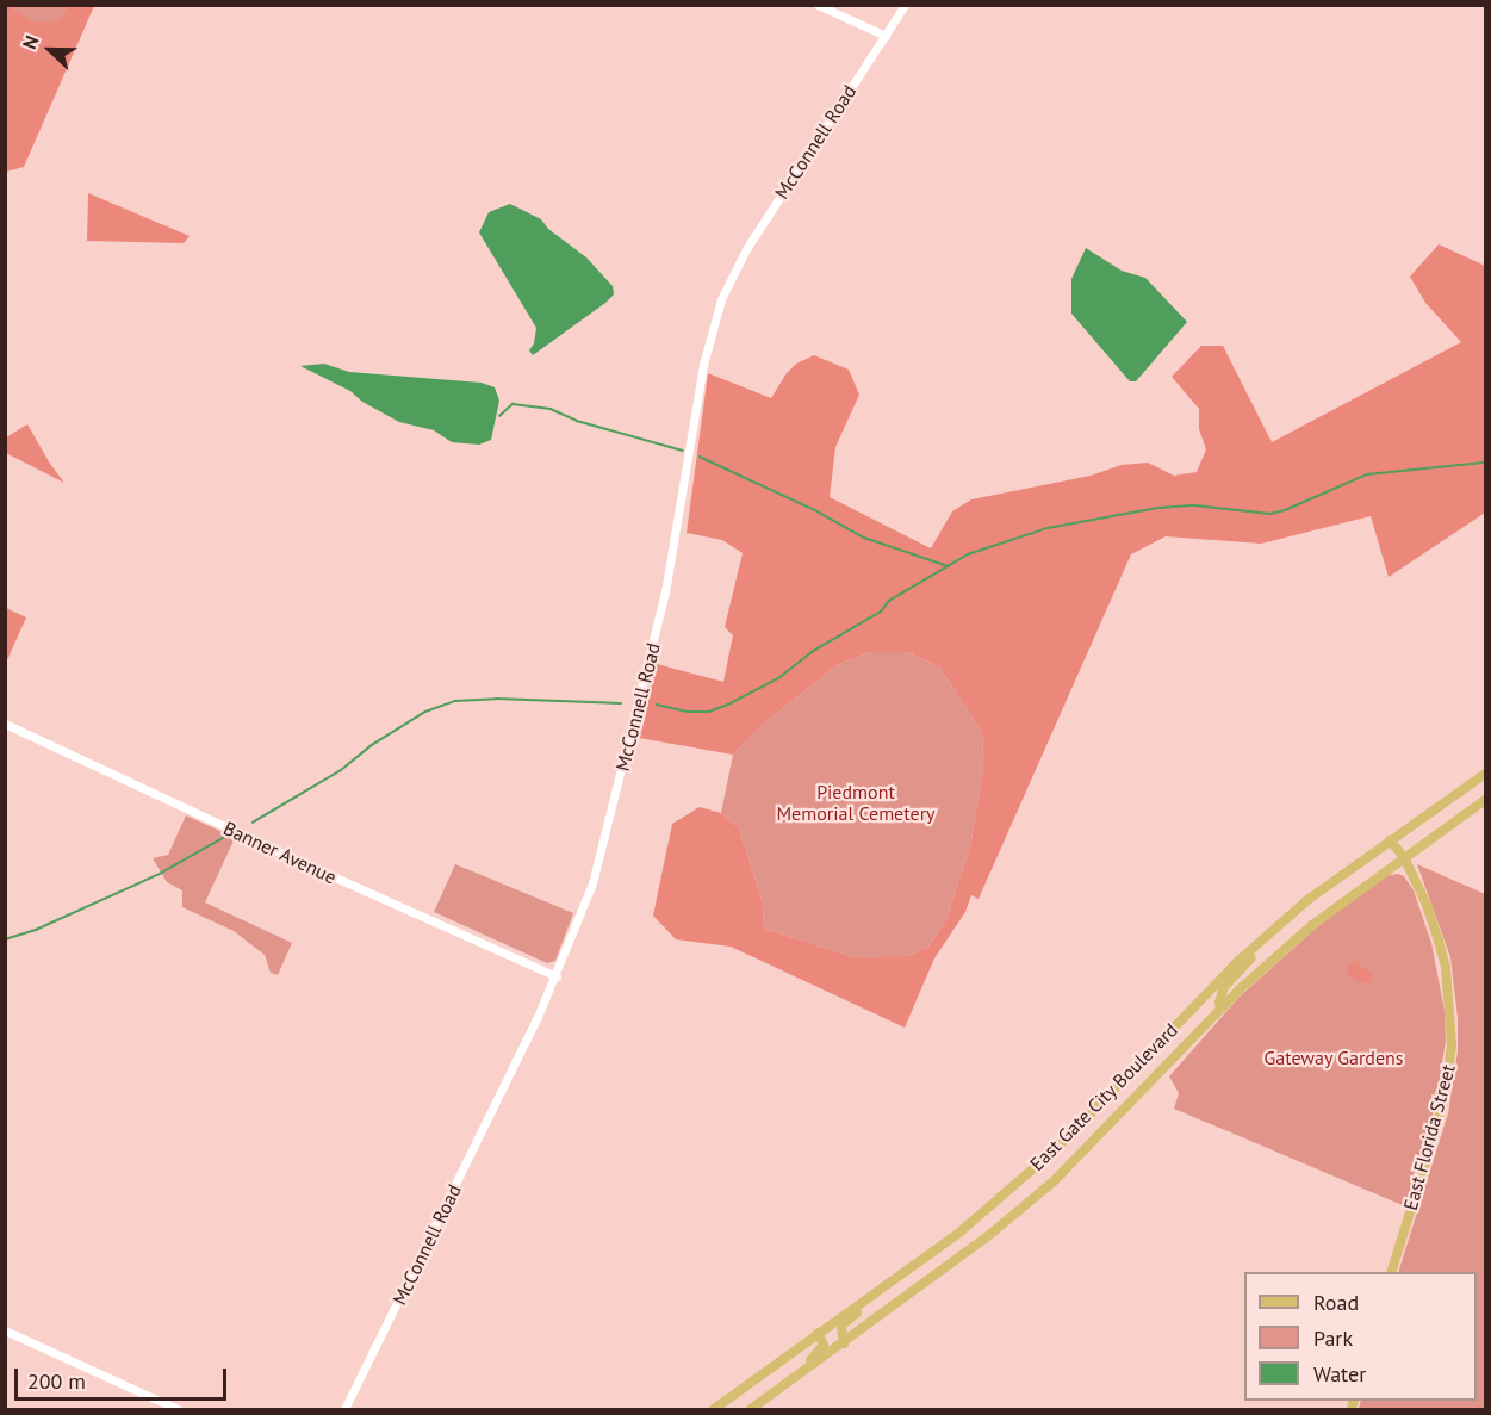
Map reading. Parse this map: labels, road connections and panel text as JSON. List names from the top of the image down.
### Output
{
  "streets": {
    "main road": ["East Gate City Boulevard", "East Florida Street"],
    "street": ["McConnell Road", "Banner Avenue"]
  },
  "crossings": [
    ["McConnell Road", "Banner Avenue"],
    ["East Gate City Boulevard", "East Florida Street"]
  ],
  "parks": ["Piedmont Memorial Cemetery", "Gateway Gardens"],
  "legend": ["Road", "Park", "Water"],
  "scale_bar": "200 m",
  "north": "left"
}
